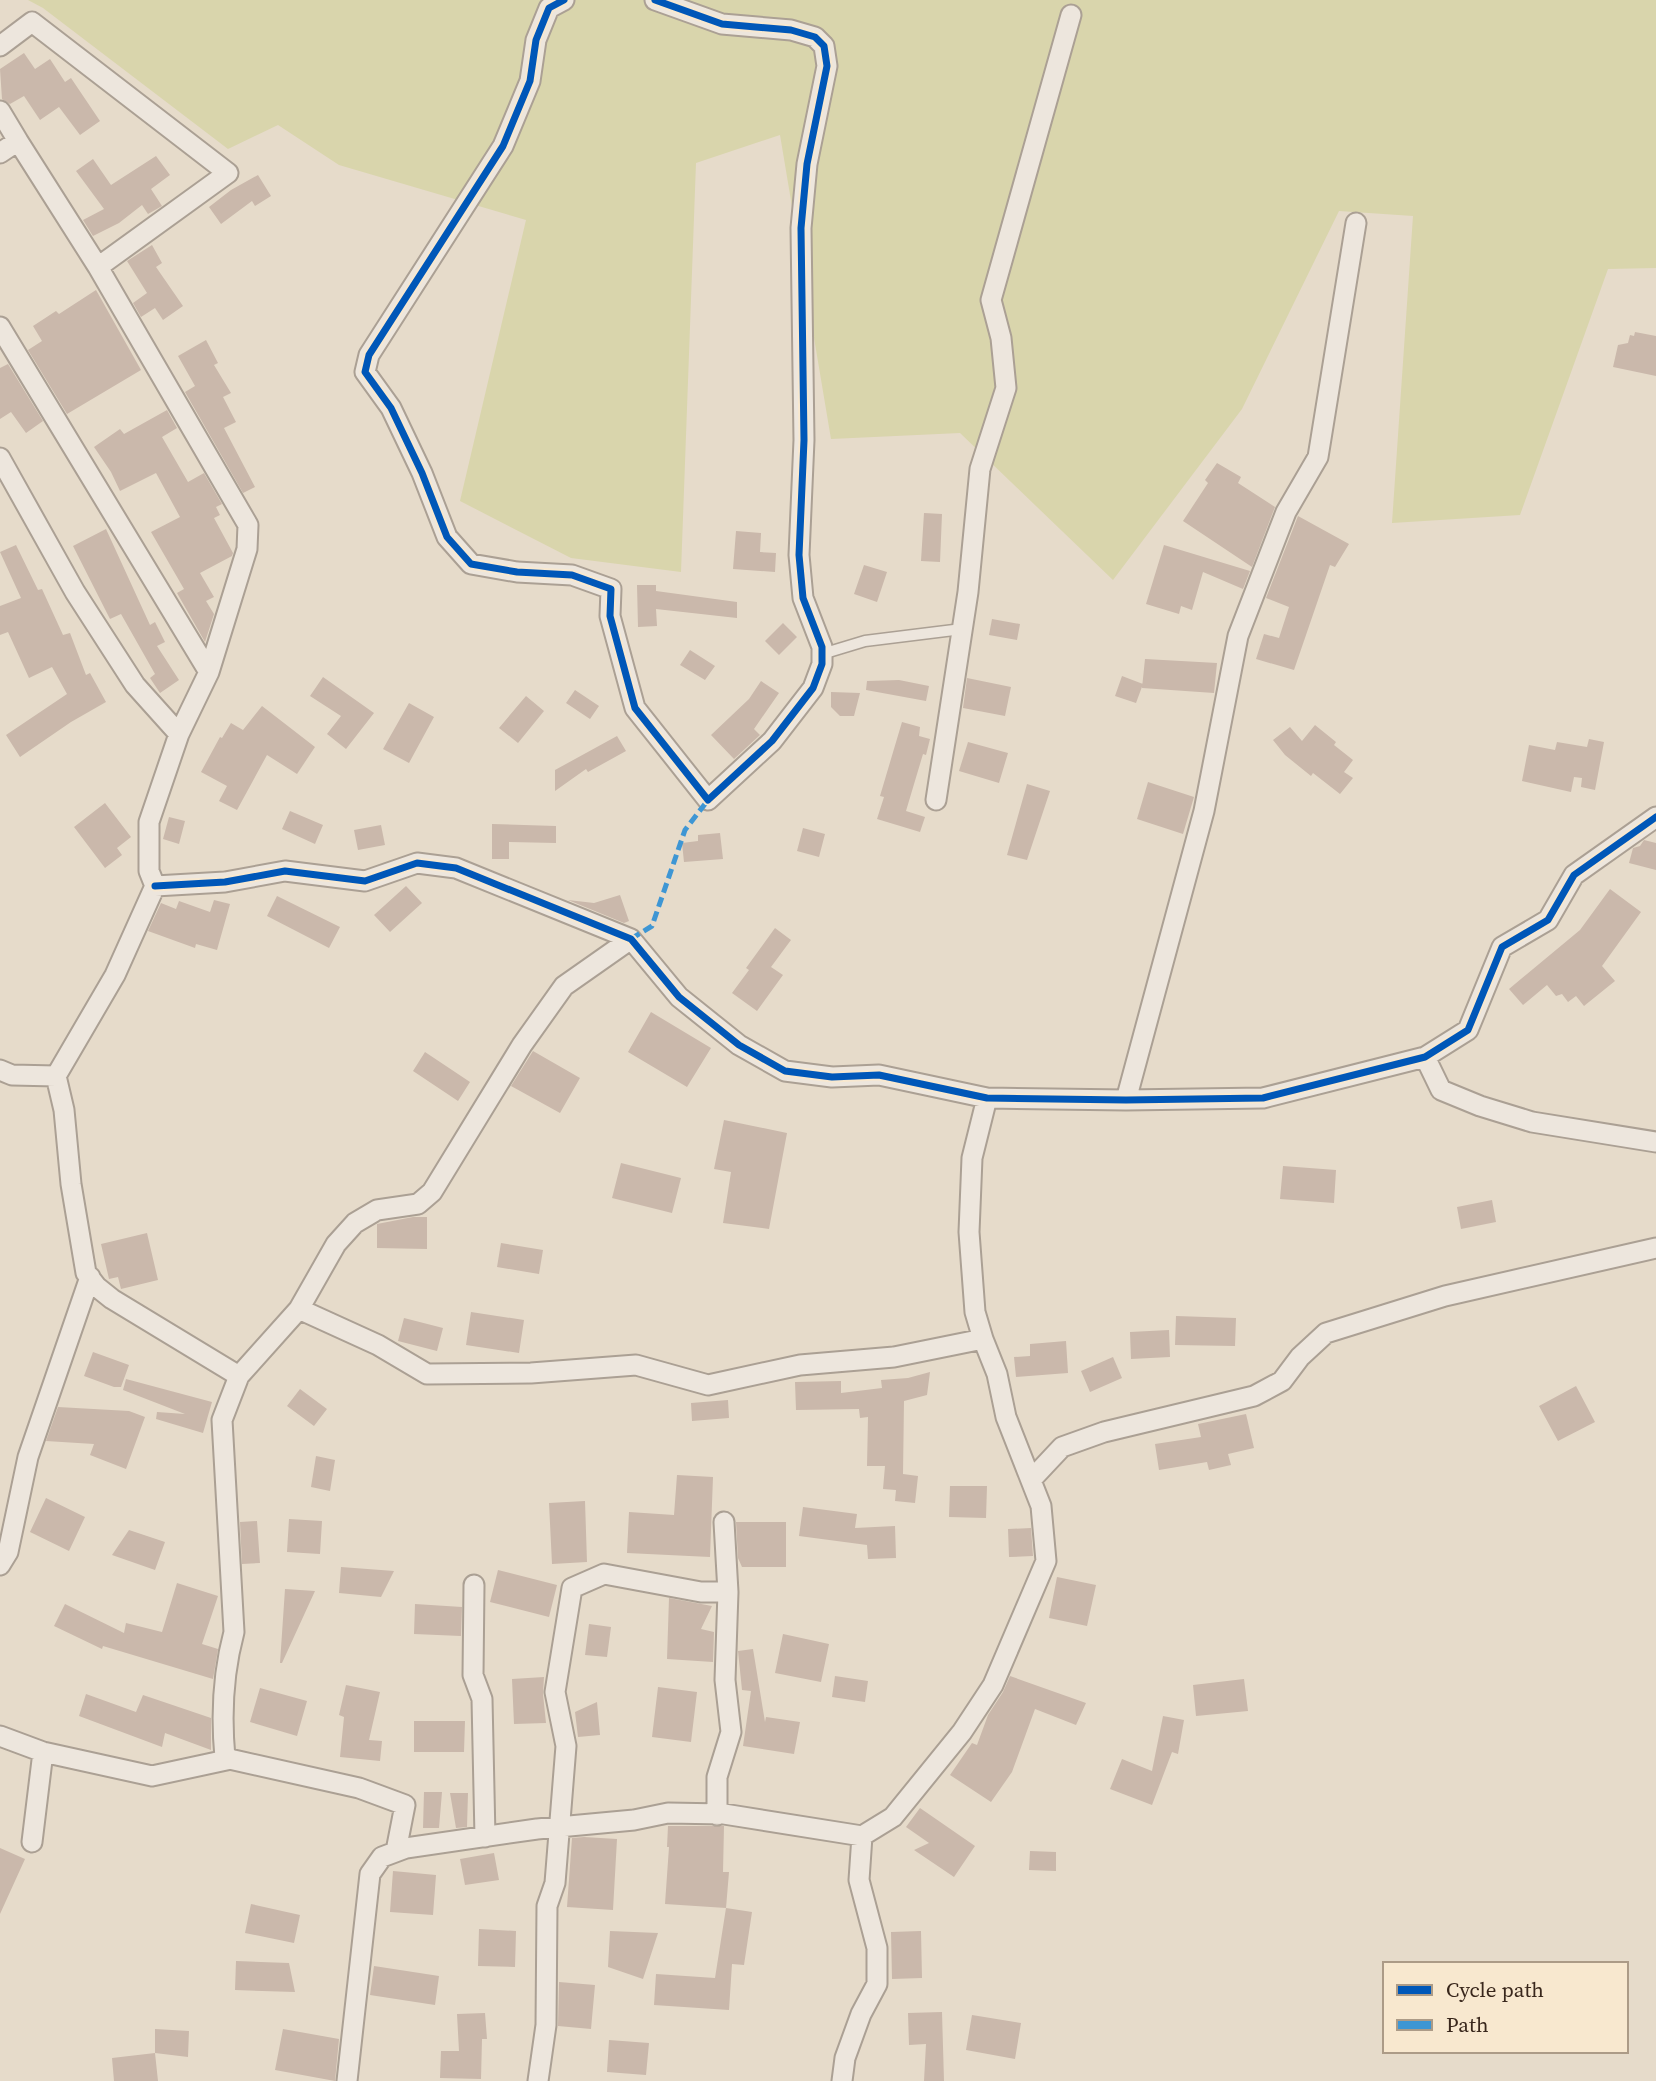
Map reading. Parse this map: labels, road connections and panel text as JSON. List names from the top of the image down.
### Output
{
  "legend": ["Cycle path", "Path"]
}
